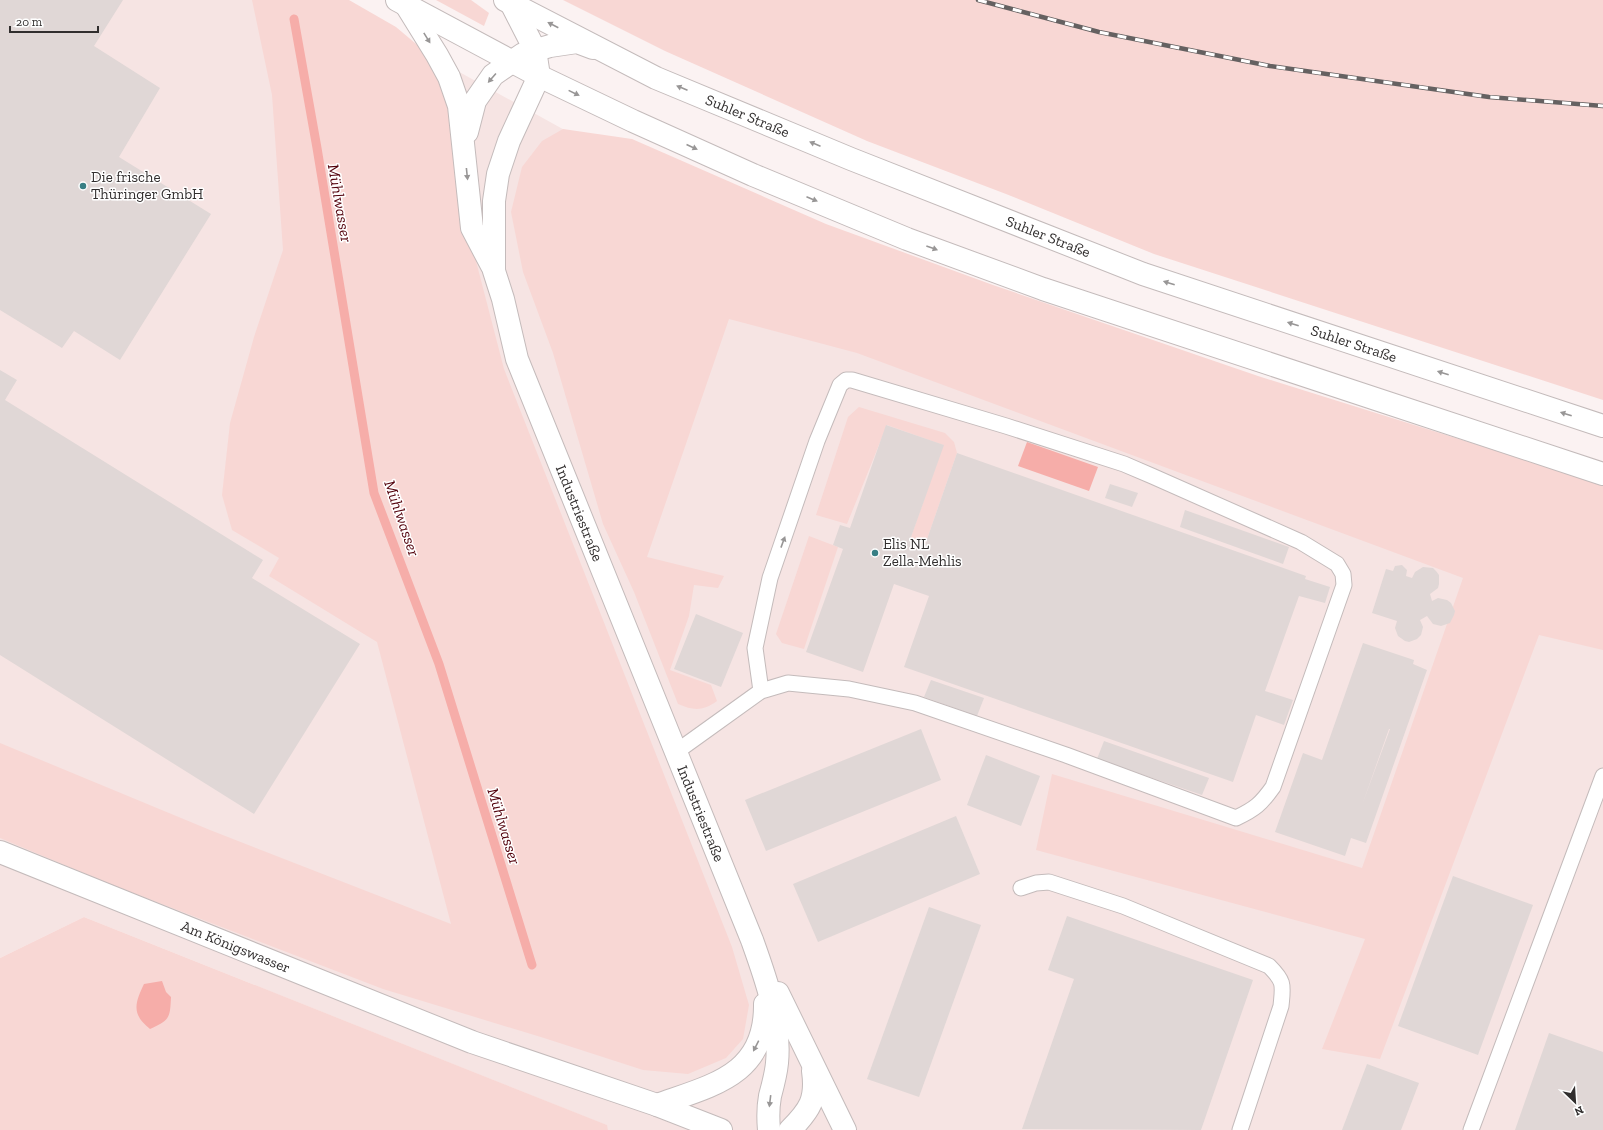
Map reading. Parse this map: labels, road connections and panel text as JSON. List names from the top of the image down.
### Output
{
  "streets": {
    "street": ["Suhler Straße", "Industriestraße", "Am Königswasser"]
  },
  "crossings": [
    ["Industriestraße", "Am Königswasser"]
  ],
  "water": ["Mühlwasser"],
  "places": ["Die frische Thüringer GmbH", "Elis NL Zella-Mehlis"],
  "scale_bar": "20 m",
  "north": "bottom right"
}
